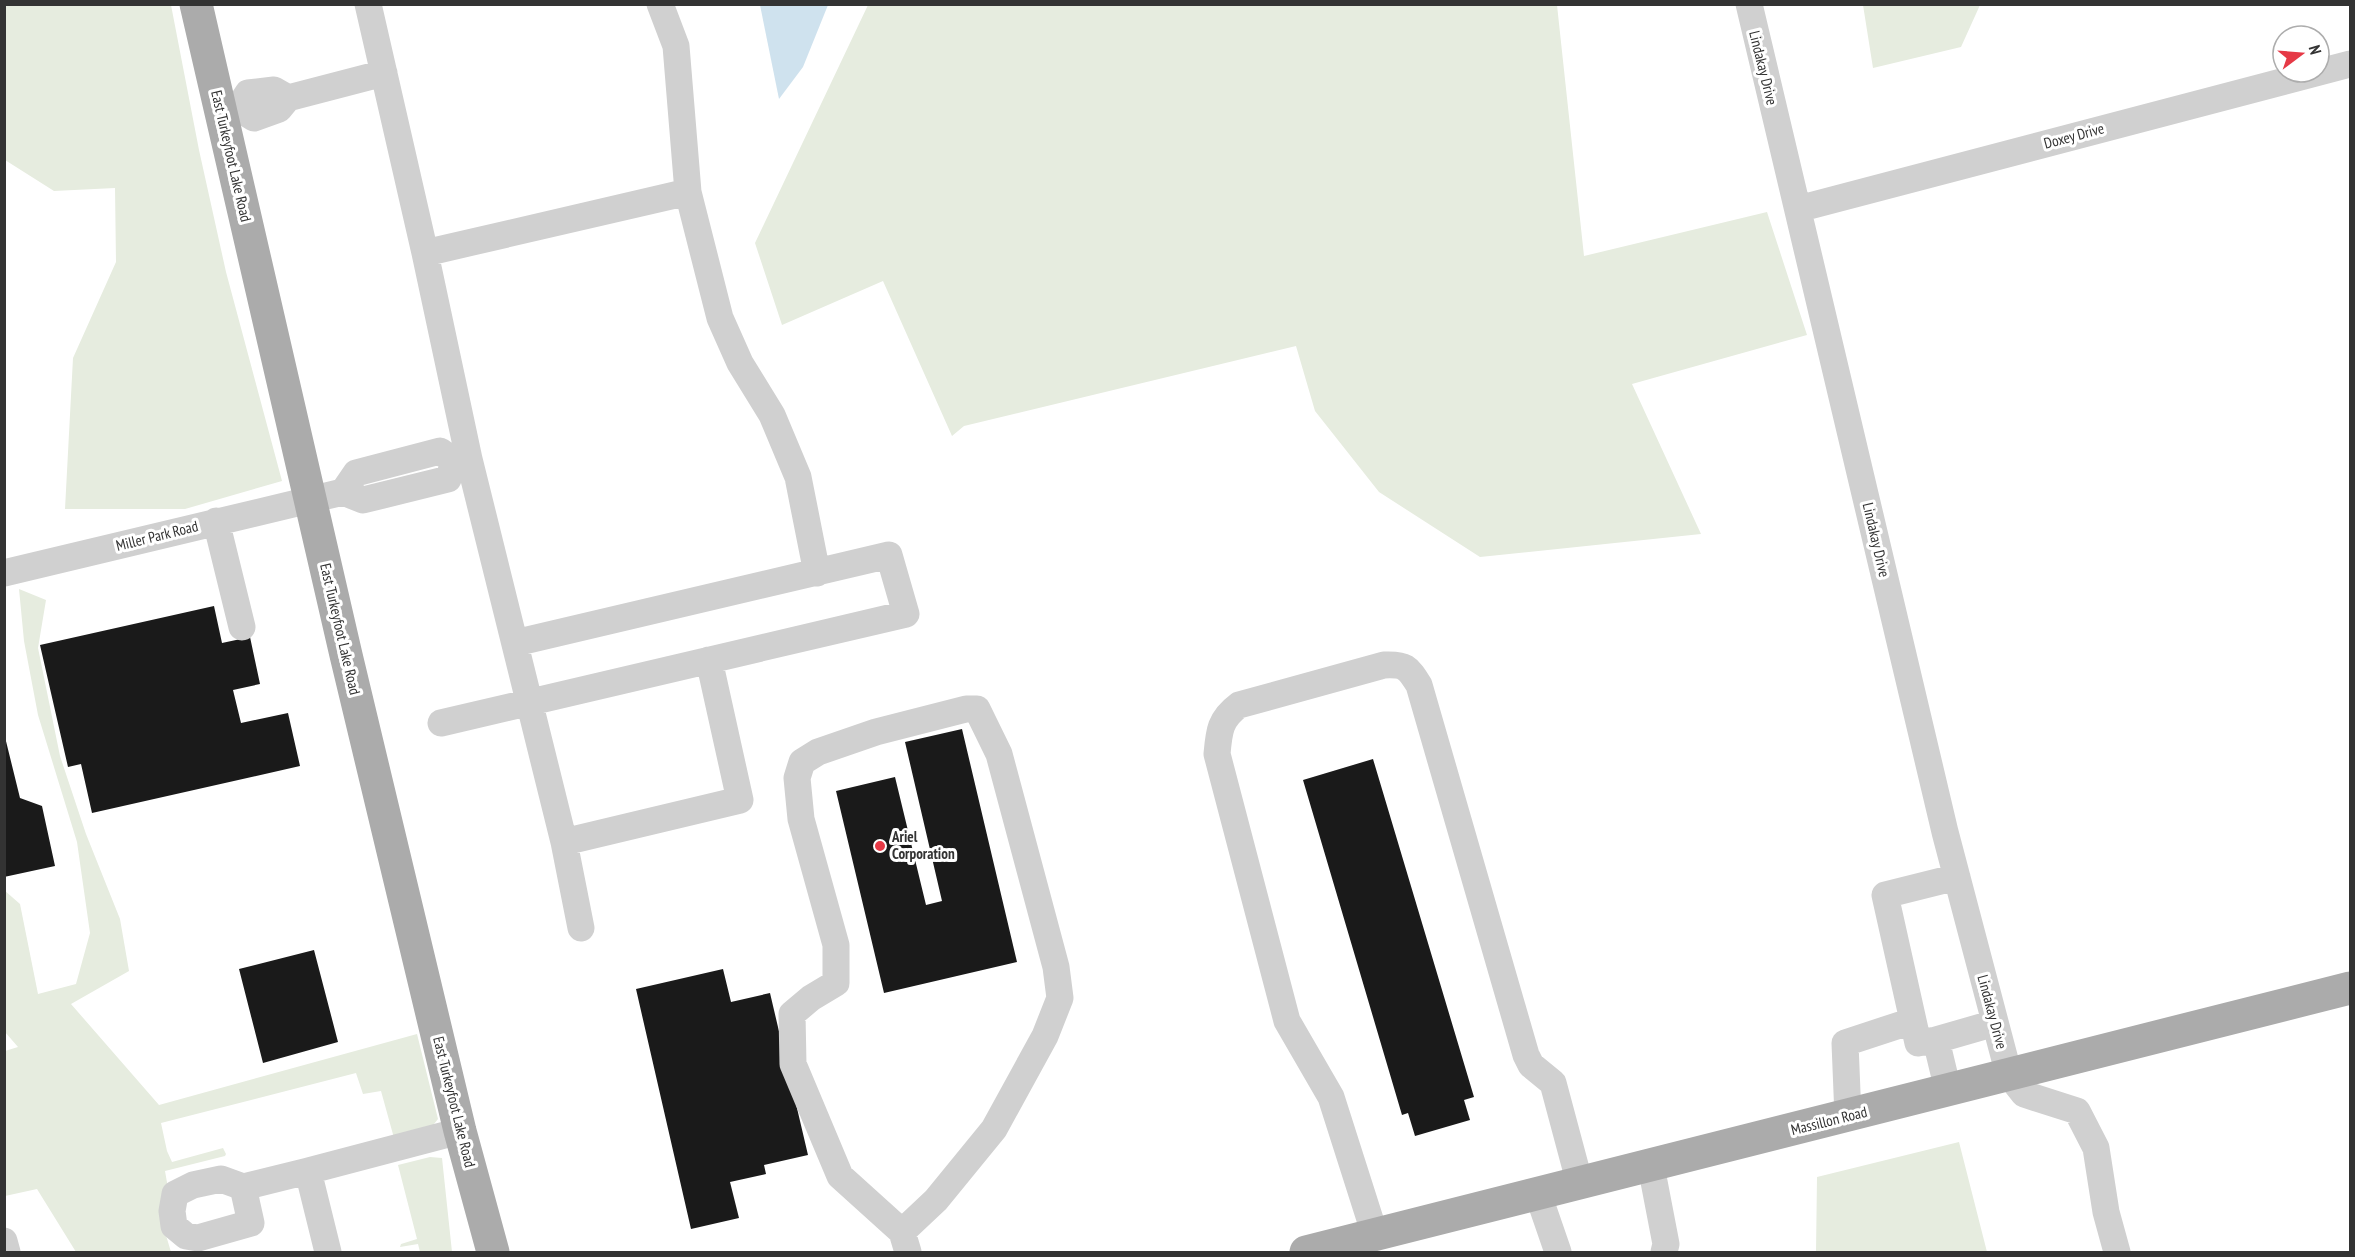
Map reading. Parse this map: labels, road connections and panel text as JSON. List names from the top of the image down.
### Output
{
  "streets": {
    "main road": ["East Turkeyfoot Lake Road", "Massillon Road"],
    "street": ["Lindakay Drive", "Doxey Drive", "Miller Park Road"]
  },
  "crossings": [
    ["Lindakay Drive", "Doxey Drive"],
    ["Lindakay Drive", "Massillon Road"],
    ["East Turkeyfoot Lake Road", "Miller Park Road"]
  ],
  "places": ["Ariel Corporation"],
  "north": "right"
}
